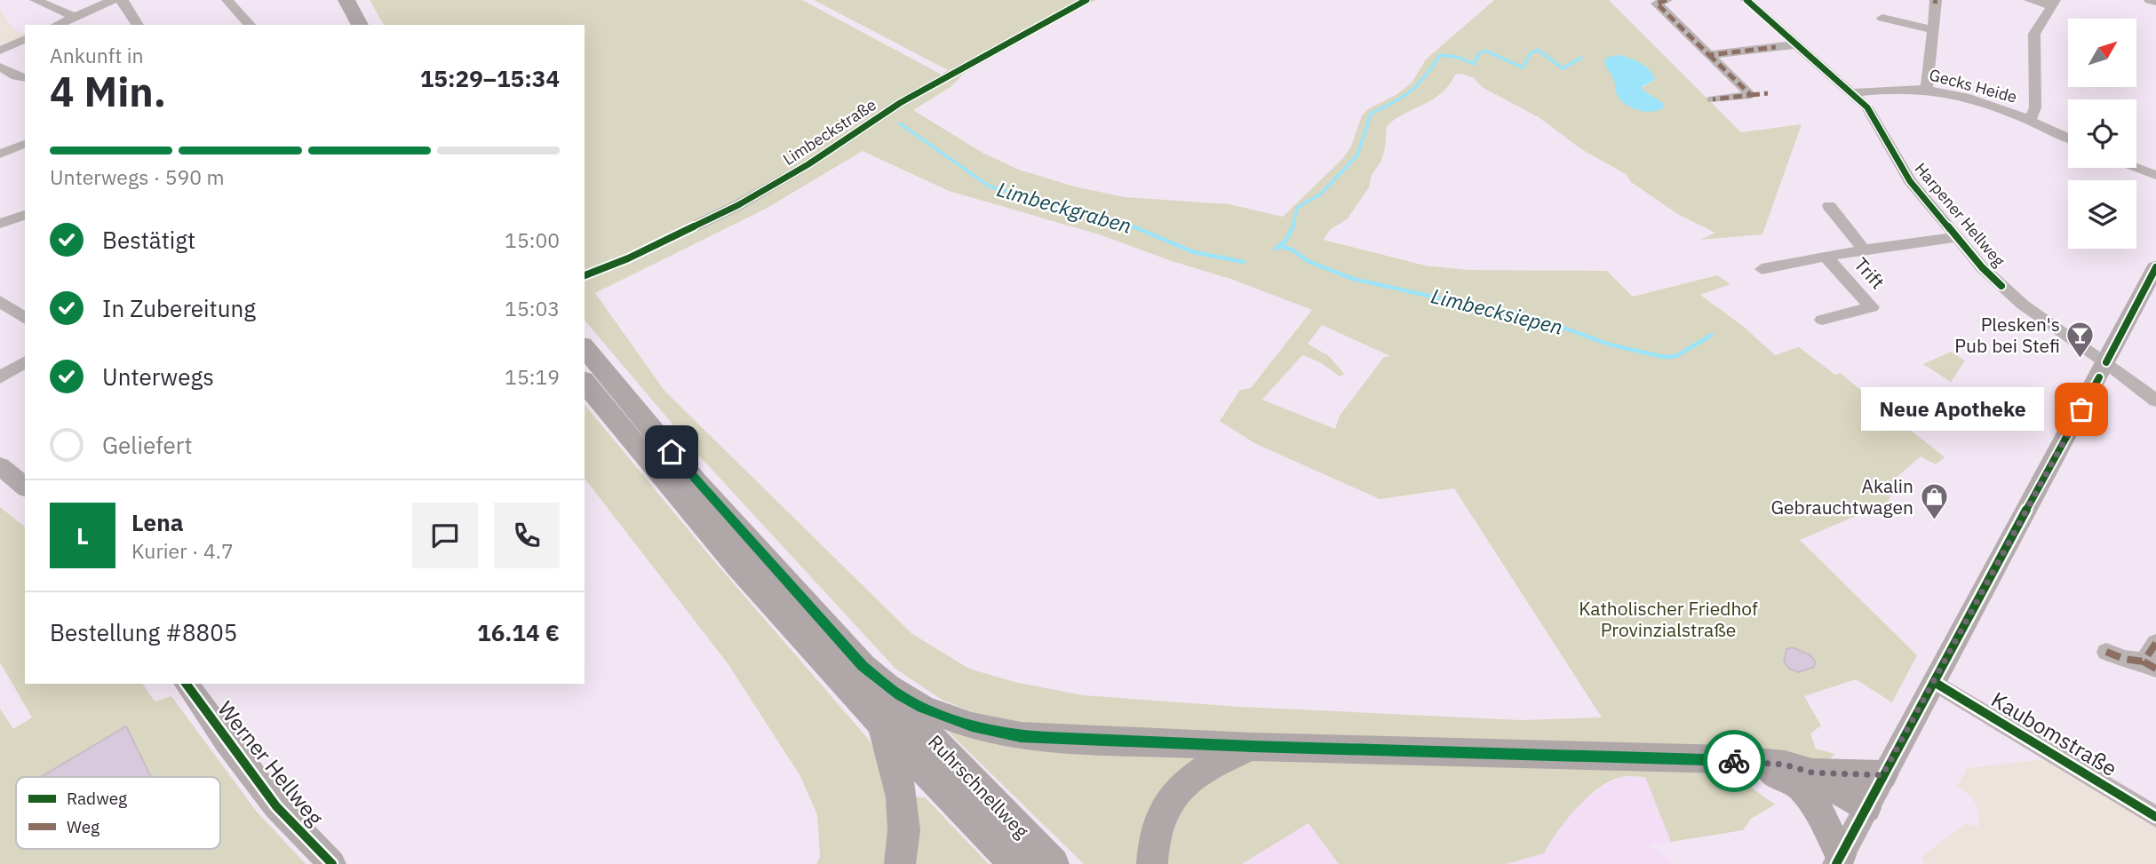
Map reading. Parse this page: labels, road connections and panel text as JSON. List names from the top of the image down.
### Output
{
  "streets": {
    "highway": ["Ruhrschnellweg"],
    "main road": ["Werner Hellweg"],
    "street": [
      "Gecks Heide",
      "Limbeckstraße",
      "Harpener Hellweg",
      "Trift",
      "Kaubomstraße"
    ]
  },
  "crossings": [
    ["Gecks Heide", "Harpener Hellweg"]
  ],
  "water": ["Limbeckgraben", "Limbecksiepen"],
  "parks": ["Katholischer Friedhof Provinzialstraße"],
  "places": {
    "bar": ["Plesken's Pub bei Stefi"],
    "other": ["Neue Apotheke"],
    "shop": ["Akalin Gebrauchtwagen"]
  },
  "legend": ["Radweg", "Weg"],
  "north": "top right",
  "page": {
    "heading": ["4 Min.", "Ankunft in", "15:29–15:34"],
    "panel": [
      "Lena",
      "Kurier · 4.7",
      "Bestellung #8805",
      "16.14 €"
    ],
    "bar": "Unterwegs · 590 m",
    "list": [
      ["Bestätigt", "15:00"],
      ["In Zubereitung", "15:03"],
      ["Unterwegs", "15:19"],
      "Geliefert"
    ],
    "bubble": "Neue Apotheke",
    "round": "L"
  }
}
